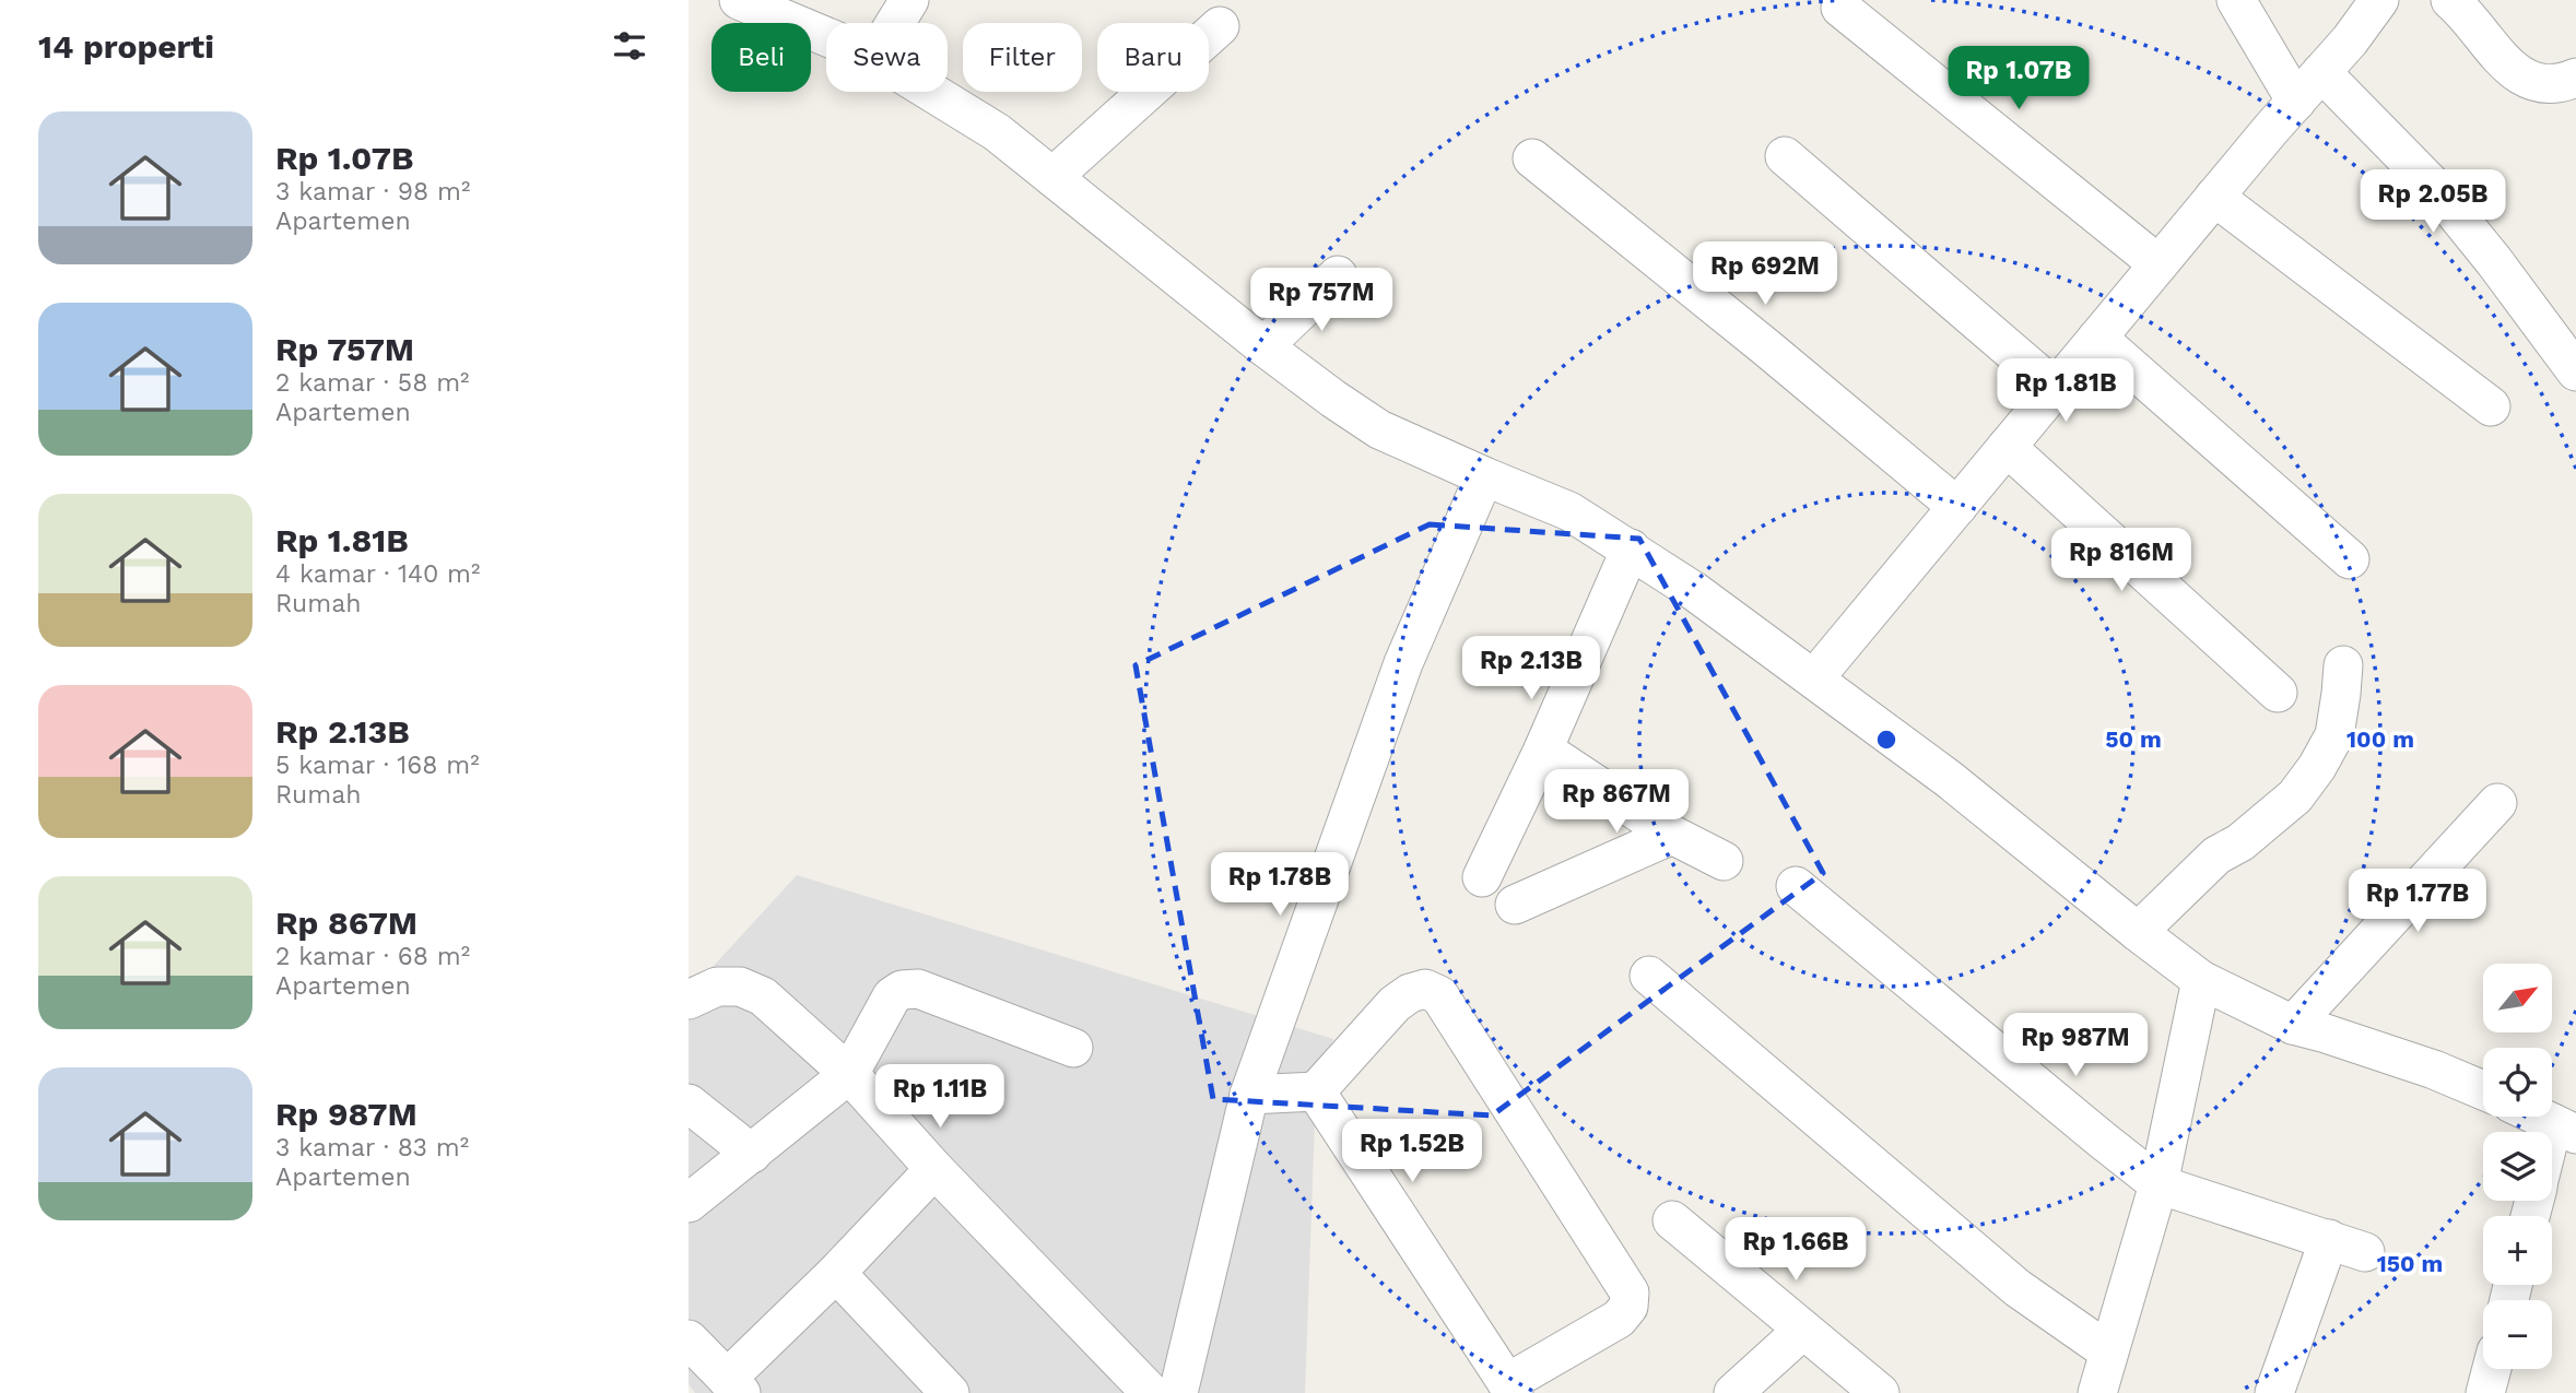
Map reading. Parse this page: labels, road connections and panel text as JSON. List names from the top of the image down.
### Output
{
  "north": "top right",
  "page": {
    "heading": "14 properti",
    "chip": [
      "Beli",
      "Sewa",
      "Filter",
      "Baru"
    ],
    "price": [
      "Rp 1.07B",
      "Rp 2.05B",
      "Rp 692M",
      "Rp 757M",
      "Rp 1.81B",
      "Rp 816M",
      "Rp 2.13B",
      "Rp 867M",
      "Rp 1.78B",
      "Rp 1.77B",
      "Rp 987M",
      "Rp 1.11B",
      "Rp 1.52B",
      "Rp 1.66B"
    ],
    "list": [
      {
        "name": "Rp 1.07B",
        "note": "3 kamar · 98 m² · Apartemen"
      },
      {
        "name": "Rp 757M",
        "note": "2 kamar · 58 m² · Apartemen"
      },
      {
        "name": "Rp 1.81B",
        "note": "4 kamar · 140 m² · Rumah"
      },
      {
        "name": "Rp 2.13B",
        "note": "5 kamar · 168 m² · Rumah"
      },
      {
        "name": "Rp 867M",
        "note": "2 kamar · 68 m² · Apartemen"
      },
      {
        "name": "Rp 987M",
        "note": "3 kamar · 83 m² · Apartemen"
      }
    ],
    "map_buttons": ["+", "−"]
  },
  "rings": ["50 m", "100 m", "150 m"]
}
